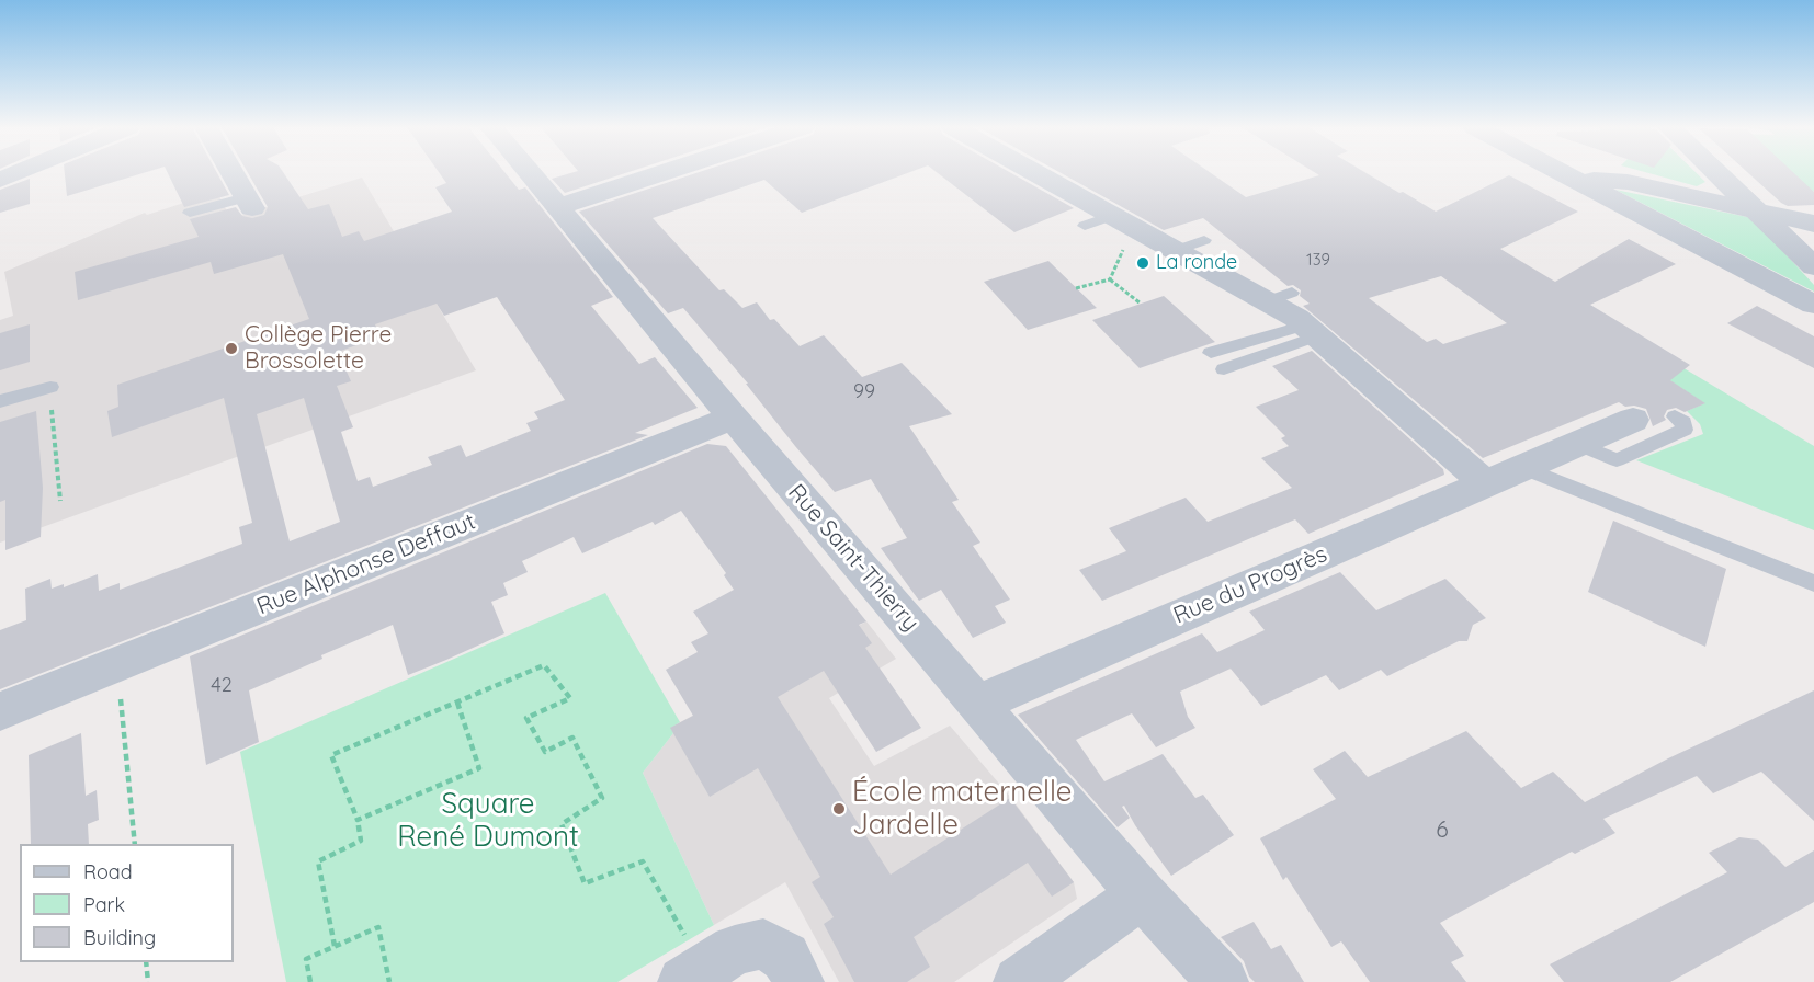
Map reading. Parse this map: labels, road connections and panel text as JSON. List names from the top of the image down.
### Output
{
  "streets": {
    "street": ["Rue Saint-Thierry", "Rue Alphonse Deffaut", "Rue du Progrès"]
  },
  "crossings": [
    ["Rue Saint-Thierry", "Rue Alphonse Deffaut"],
    ["Rue Saint-Thierry", "Rue du Progrès"]
  ],
  "parks": ["Square René Dumont"],
  "places": ["La ronde", "Collège Pierre Brossolette", "École maternelle Jardelle"],
  "house_numbers": [
    "139",
    "99",
    "42",
    "6"
  ],
  "legend": ["Road", "Park", "Building"]
}
